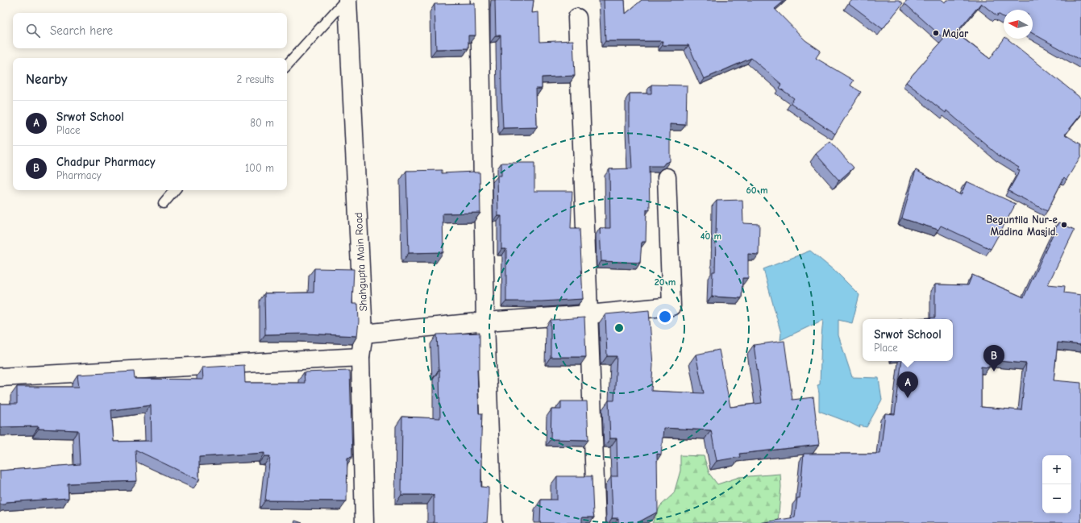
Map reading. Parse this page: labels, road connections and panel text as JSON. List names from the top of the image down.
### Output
{
  "streets": {
    "street": ["Shahgupta Main Road"]
  },
  "places": ["Majar", "Beguntila Nur-e Madina Masjid."],
  "north": "left",
  "page": {
    "search": "Search here",
    "heading": ["Nearby", "2 results"],
    "list": [
      {
        "mark": "A",
        "name": "Srwot School",
        "note": "Place",
        "value": "80 m"
      },
      {
        "mark": "B",
        "name": "Chadpur Pharmacy",
        "note": "Pharmacy",
        "value": "100 m"
      }
    ],
    "popup": ["Srwot School", "Place"],
    "pins": ["B", "A"],
    "map_buttons": ["+", "−"]
  },
  "rings": ["60 m", "40 m", "20 m"]
}
